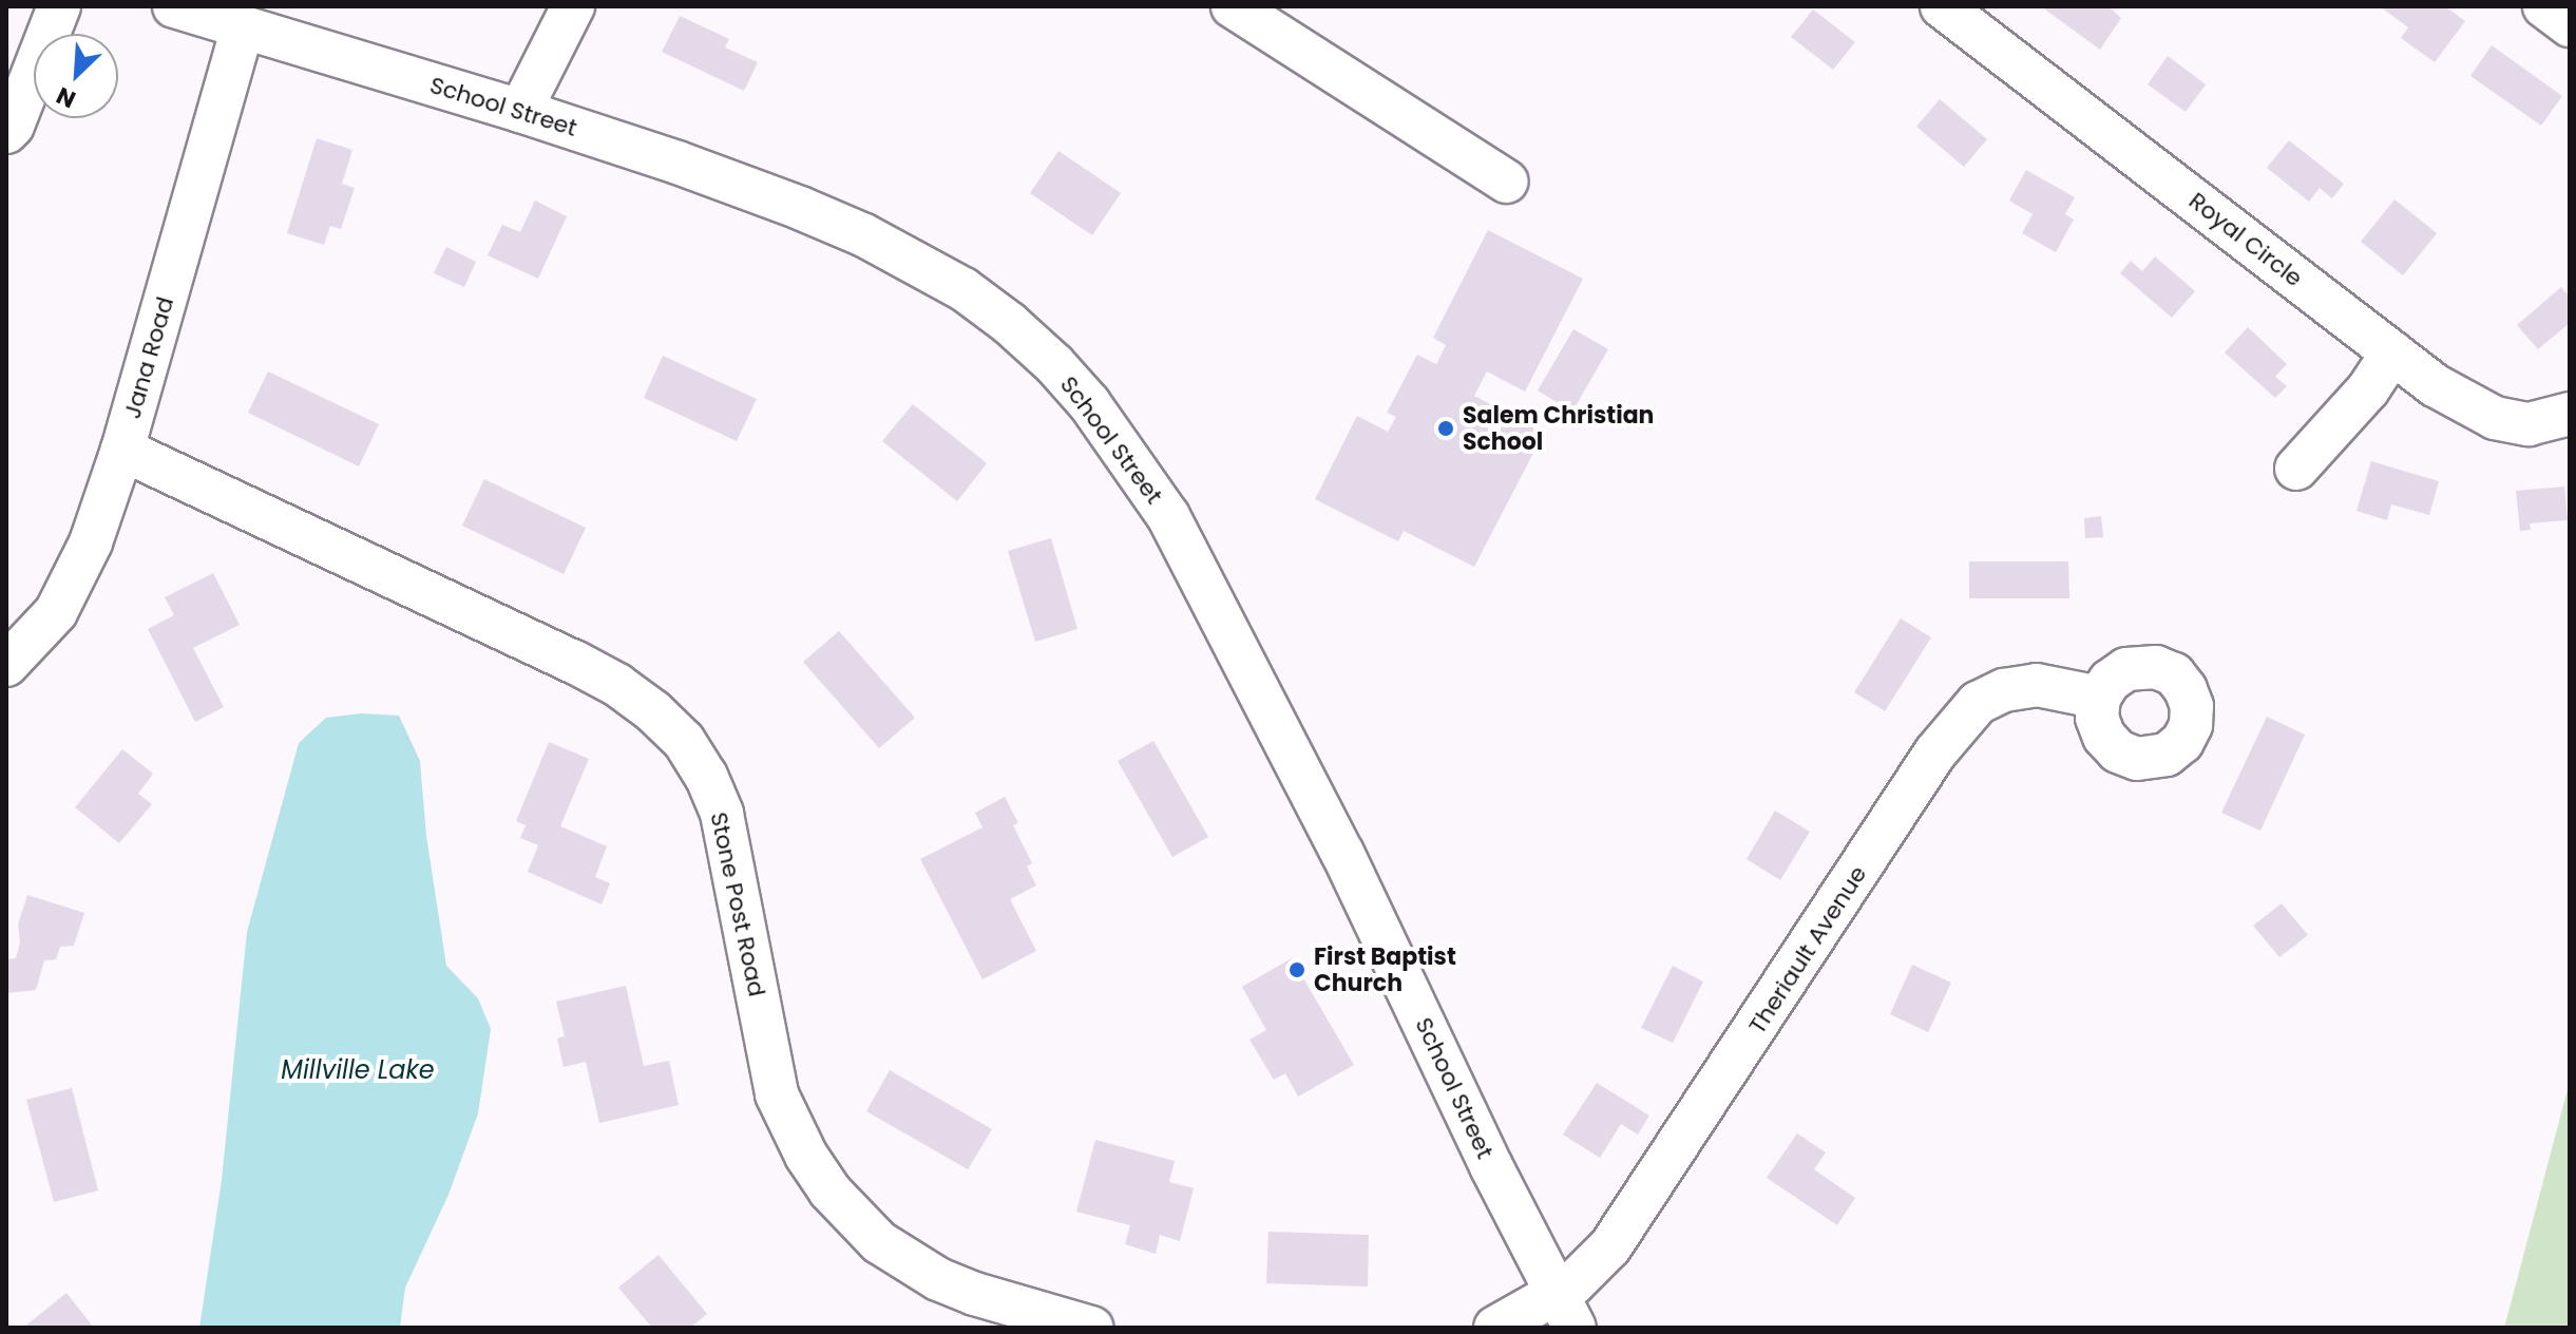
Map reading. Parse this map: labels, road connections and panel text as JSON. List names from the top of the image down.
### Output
{
  "streets": {
    "street": [
      "School Street",
      "Royal Circle",
      "Jana Road",
      "Stone Post Road",
      "Theriault Avenue"
    ]
  },
  "crossings": [
    ["School Street", "Jana Road"],
    ["School Street", "Theriault Avenue"],
    ["Jana Road", "Stone Post Road"]
  ],
  "water": ["Millville Lake"],
  "places": ["Salem Christian School", "First Baptist Church"],
  "north": "bottom left"
}
